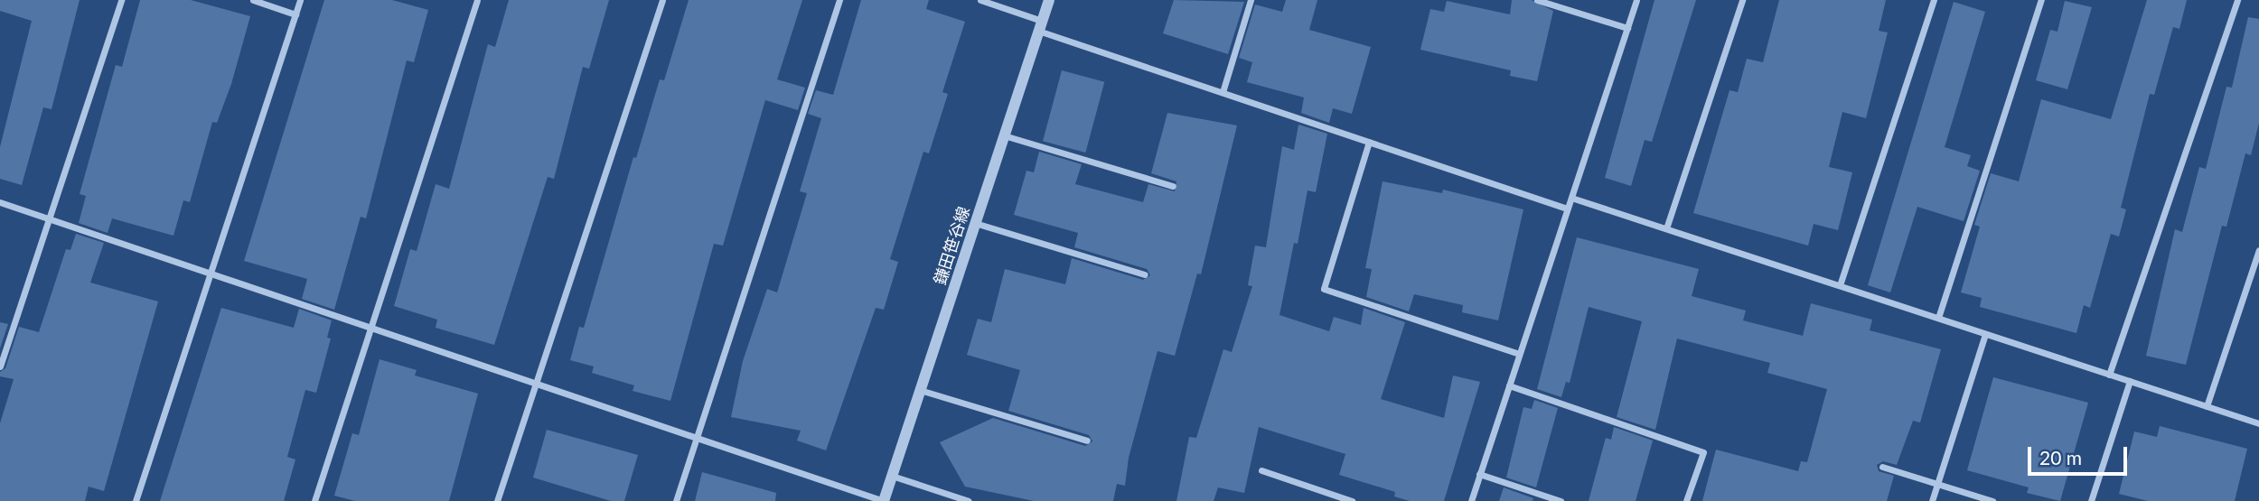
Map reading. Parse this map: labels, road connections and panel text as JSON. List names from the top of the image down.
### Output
{
  "streets": {
    "street": ["鎌田笹谷線"]
  },
  "scale_bar": "20 m"
}
